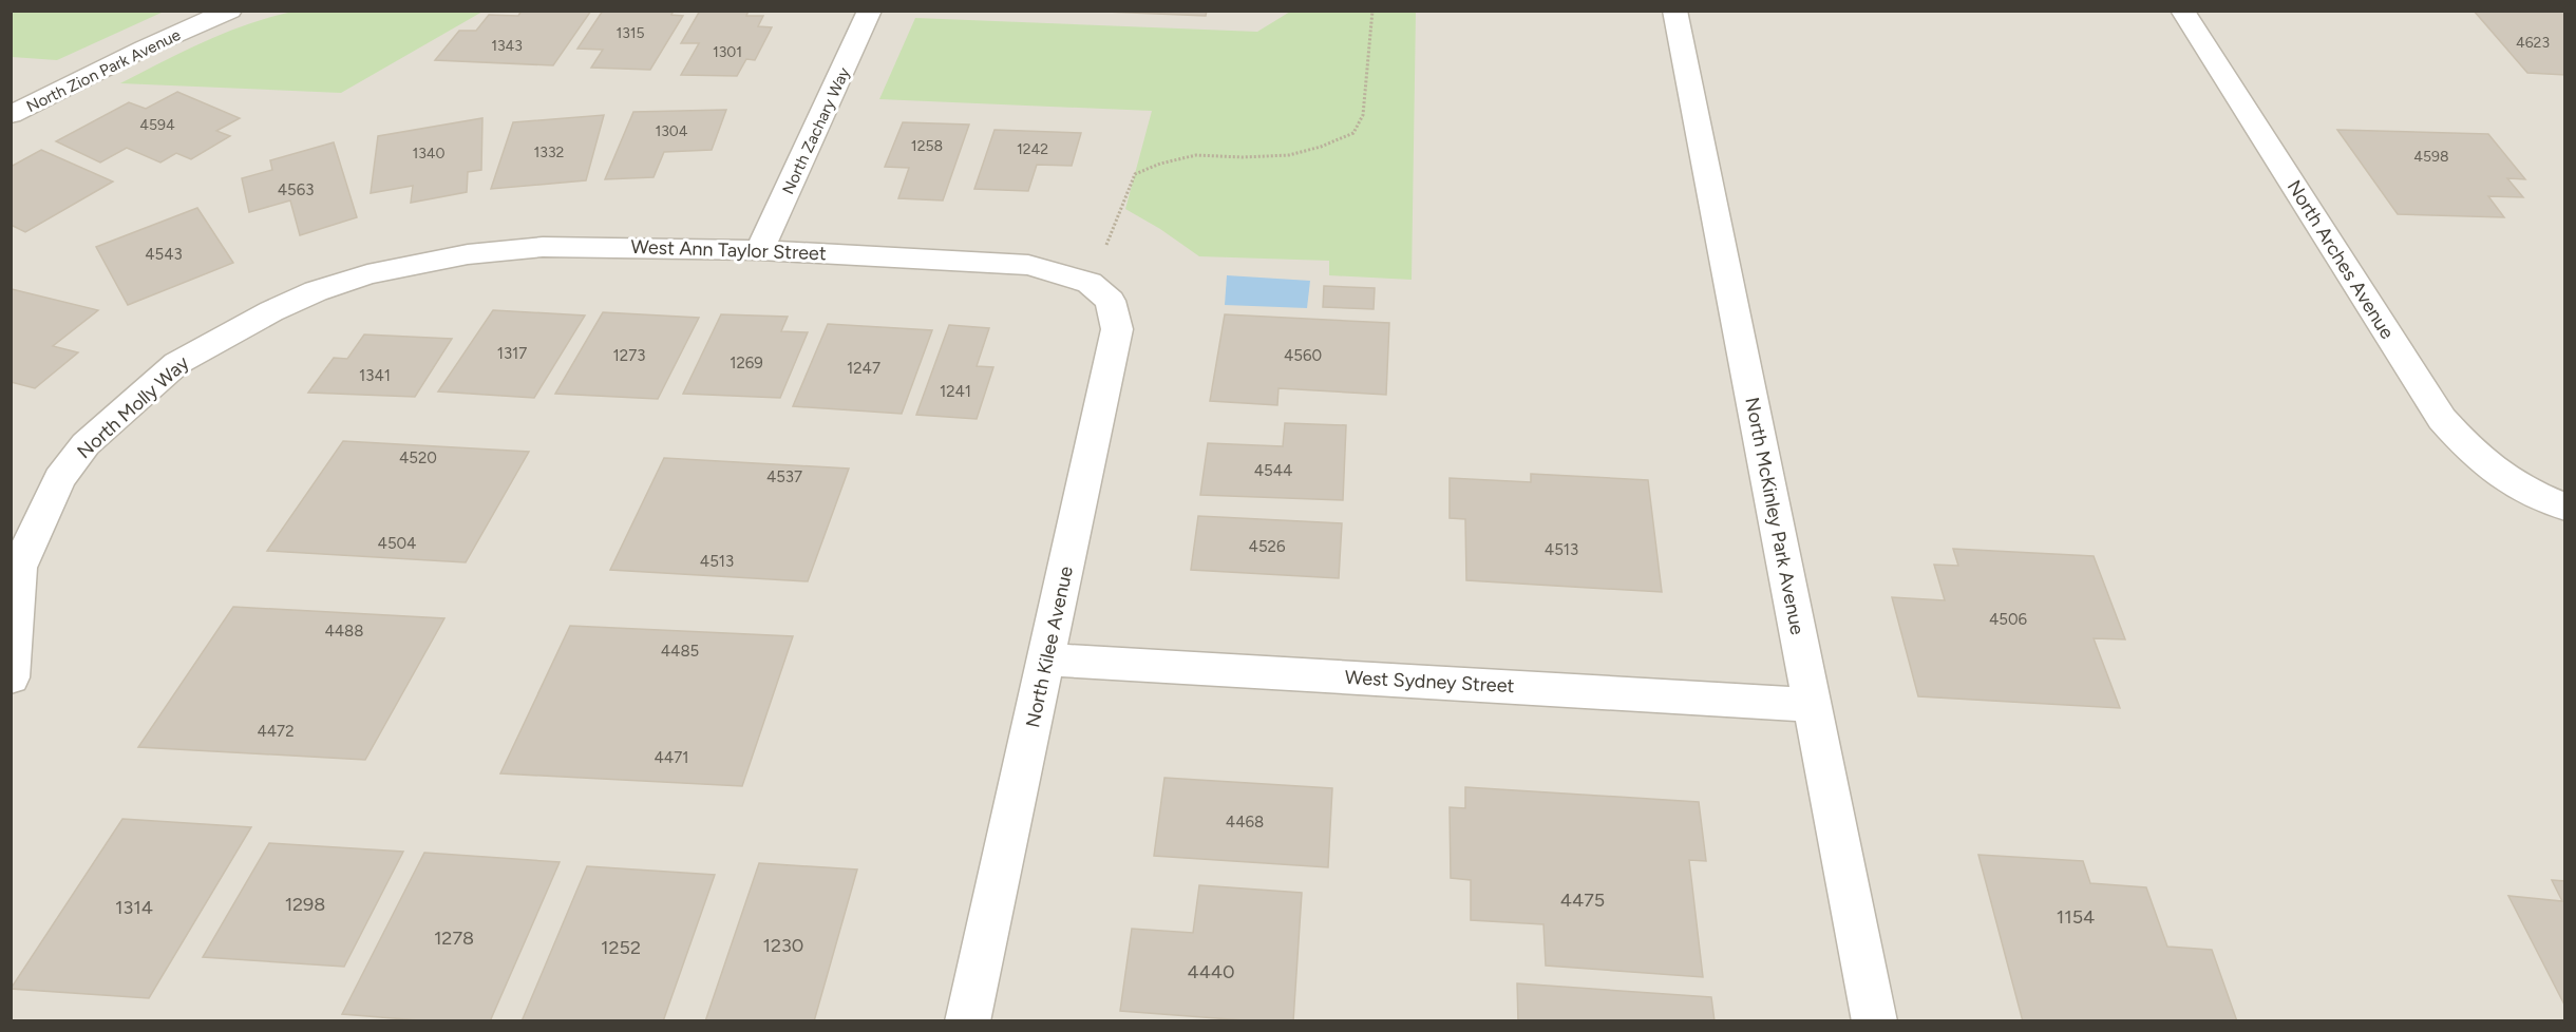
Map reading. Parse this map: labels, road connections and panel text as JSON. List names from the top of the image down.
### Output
{
  "streets": {
    "street": [
      "North Zion Park Avenue",
      "North Zachary Way",
      "West Ann Taylor Street",
      "North Arches Avenue",
      "North Molly Way",
      "North McKinley Park Avenue",
      "North Kilee Avenue",
      "West Sydney Street"
    ]
  },
  "crossings": [
    ["North Zachary Way", "West Ann Taylor Street"],
    ["West Ann Taylor Street", "North Molly Way"],
    ["West Ann Taylor Street", "North Kilee Avenue"],
    ["North McKinley Park Avenue", "West Sydney Street"],
    ["North Kilee Avenue", "West Sydney Street"]
  ],
  "house_numbers": [
    "1315",
    "4623",
    "1343",
    "1301",
    "4594",
    "1304",
    "1258",
    "1242",
    "1332",
    "1340",
    "4598",
    "4563",
    "4543",
    "1317",
    "1273",
    "4560",
    "1269",
    "1247",
    "1341",
    "1241",
    "4520",
    "4544",
    "4537",
    "4504",
    "4526",
    "4513",
    "4513",
    "4506",
    "4488",
    "4485",
    "4472",
    "4471",
    "4468",
    "4475",
    "1298",
    "1314",
    "1154",
    "1278",
    "1230",
    "1252",
    "4440"
  ]
}
